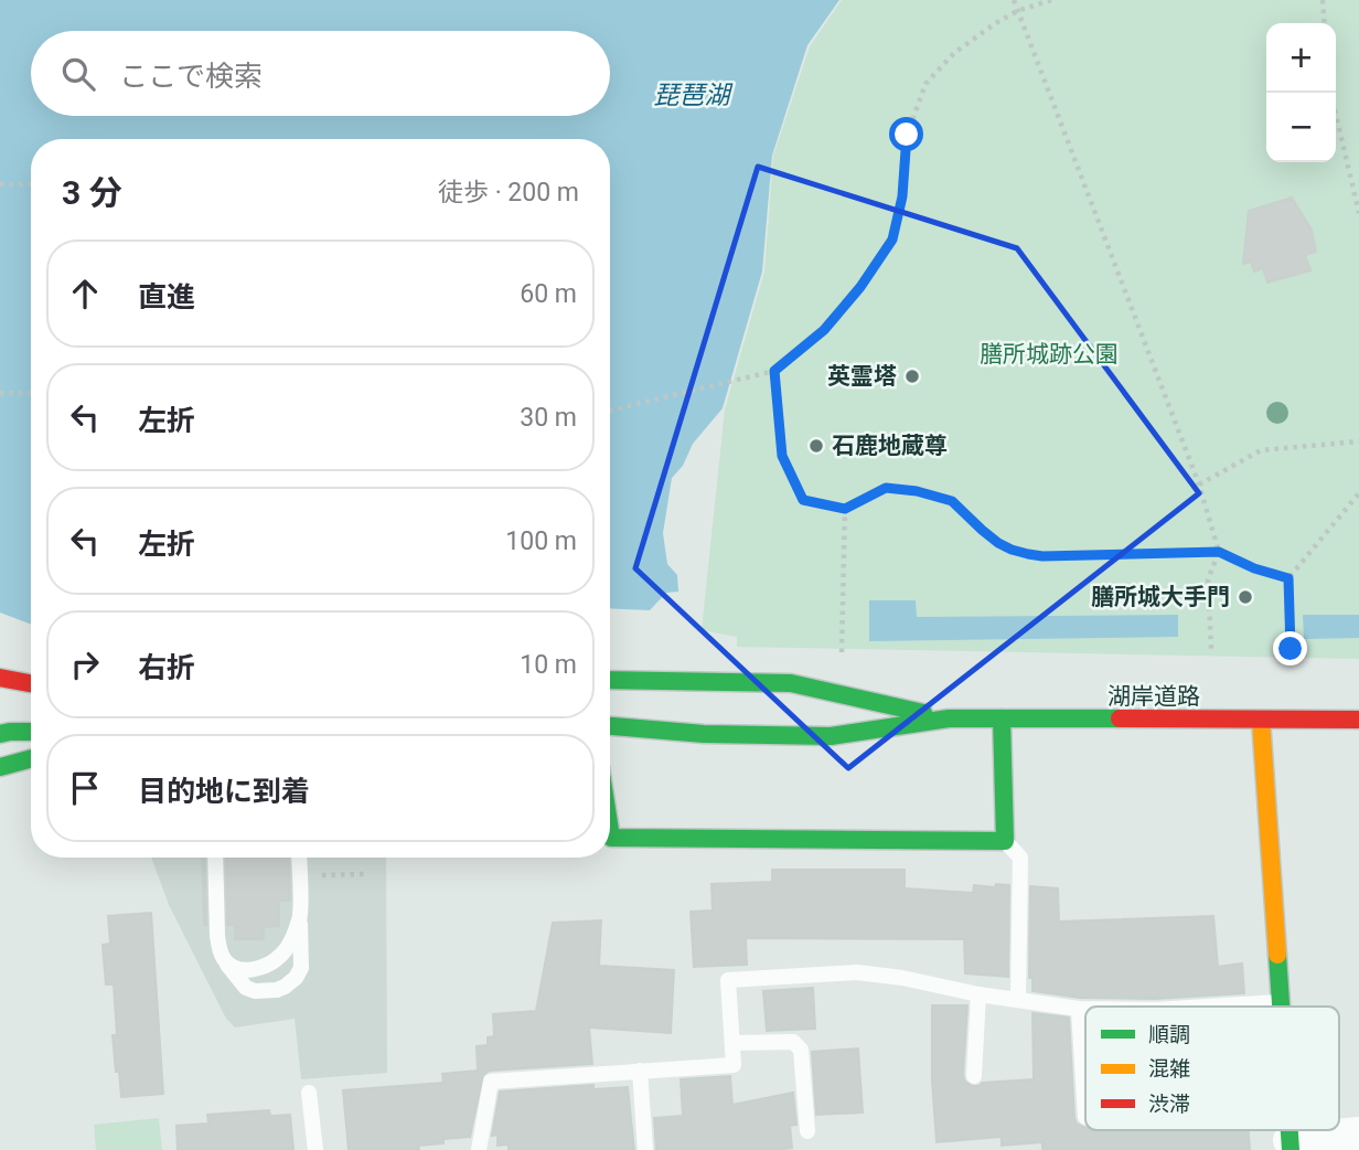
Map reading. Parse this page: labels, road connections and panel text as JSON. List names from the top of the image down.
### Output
{
  "streets": {
    "main road": ["湖岸道路"]
  },
  "water": ["琵琶湖"],
  "parks": ["膳所城跡公園"],
  "places": ["英霊塔", "石鹿地蔵尊", "膳所城大手門"],
  "legend": ["順調", "混雑", "渋滞"],
  "page": {
    "map_buttons": ["+", "−"],
    "search": "ここで検索",
    "heading": ["3 分", "徒歩 · 200 m"],
    "list": [
      ["直進", "60 m"],
      ["左折", "30 m"],
      ["左折", "100 m"],
      ["右折", "10 m"],
      "目的地に到着"
    ]
  }
}
